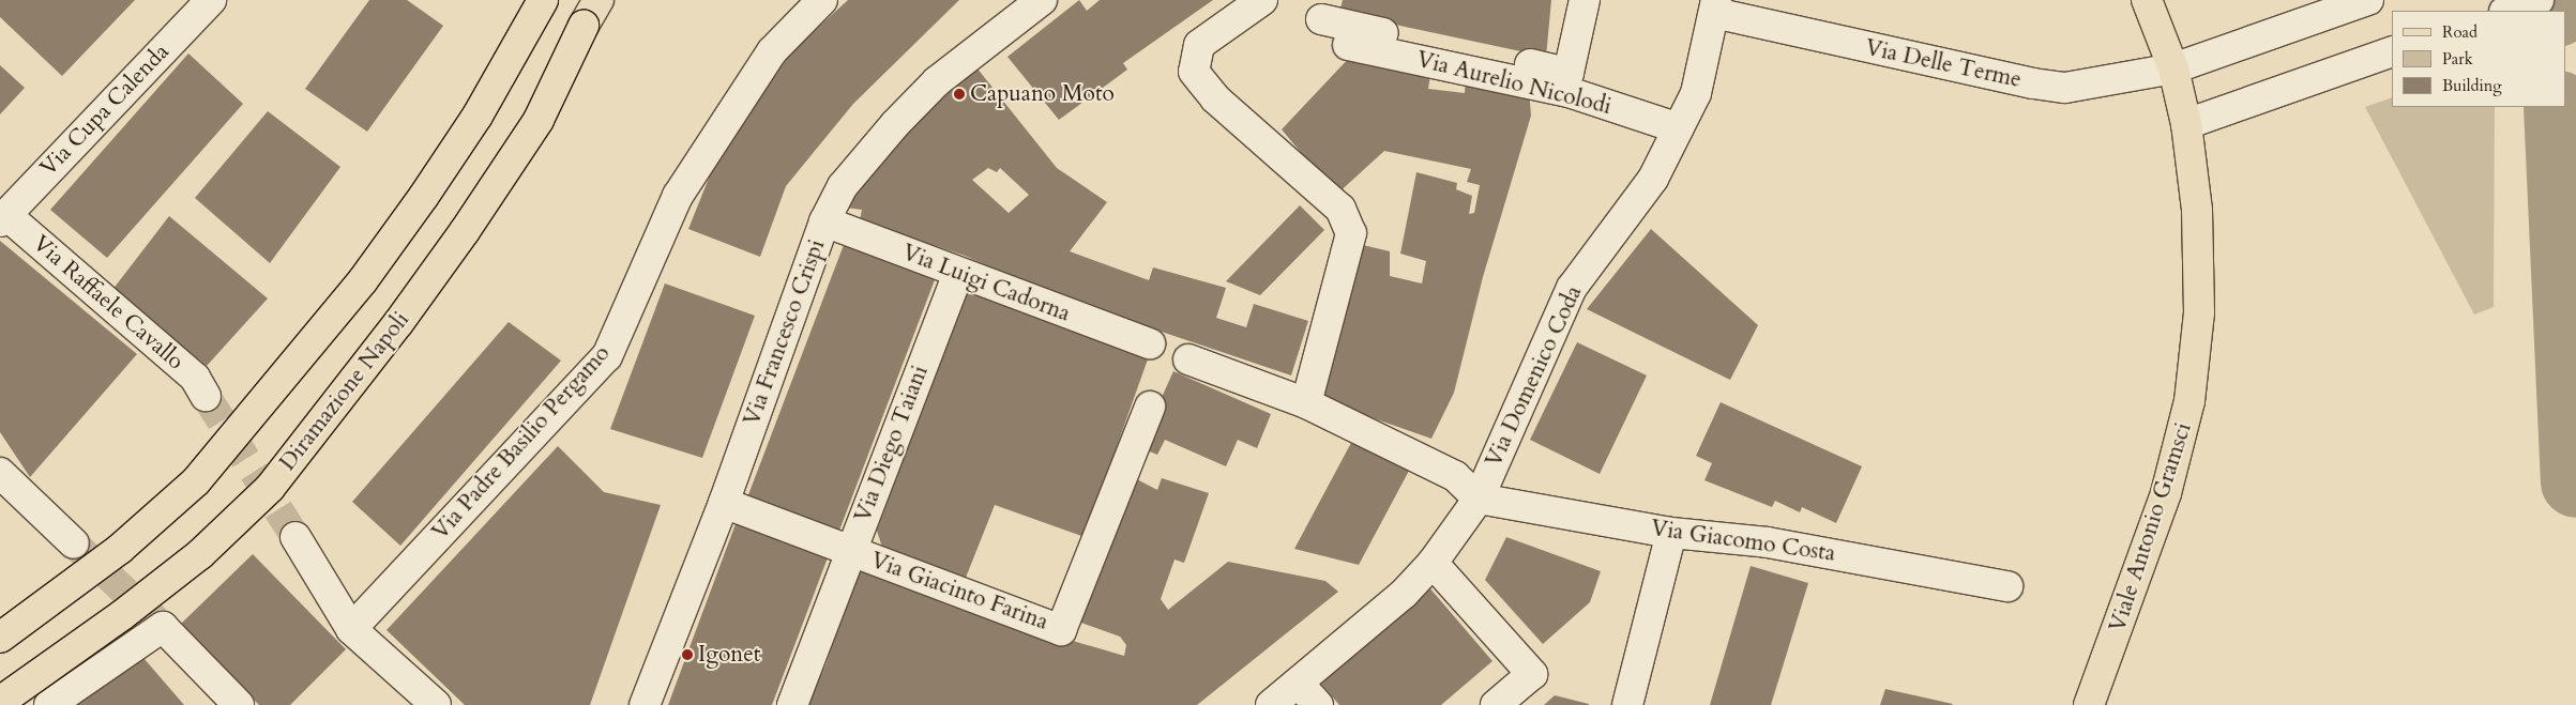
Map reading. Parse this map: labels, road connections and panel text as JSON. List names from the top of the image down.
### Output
{
  "streets": {
    "main road": ["Diramazione Napoli", "Viale Antonio Gramsci"],
    "street": [
      "Via Delle Terme",
      "Via Aurelio Nicolodi",
      "Via Cupa Calenda",
      "Via Luigi Cadorna",
      "Via Raffaele Cavallo",
      "Via Francesco Crispi",
      "Via Domenico Coda",
      "Via Padre Basilio Pergamo",
      "Via Diego Taiani",
      "Via Giacomo Costa",
      "Via Giacinto Farina"
    ]
  },
  "crossings": [
    ["Via Delle Terme", "Via Domenico Coda"],
    ["Via Delle Terme", "Viale Antonio Gramsci"],
    ["Via Aurelio Nicolodi", "Via Domenico Coda"],
    ["Via Cupa Calenda", "Via Raffaele Cavallo"],
    ["Via Luigi Cadorna", "Via Francesco Crispi"],
    ["Via Luigi Cadorna", "Via Diego Taiani"],
    ["Via Francesco Crispi", "Via Giacinto Farina"],
    ["Via Domenico Coda", "Via Giacomo Costa"],
    ["Via Diego Taiani", "Via Giacinto Farina"]
  ],
  "places": ["Capuano Moto", "Igonet"],
  "legend": ["Road", "Park", "Building"]
}
